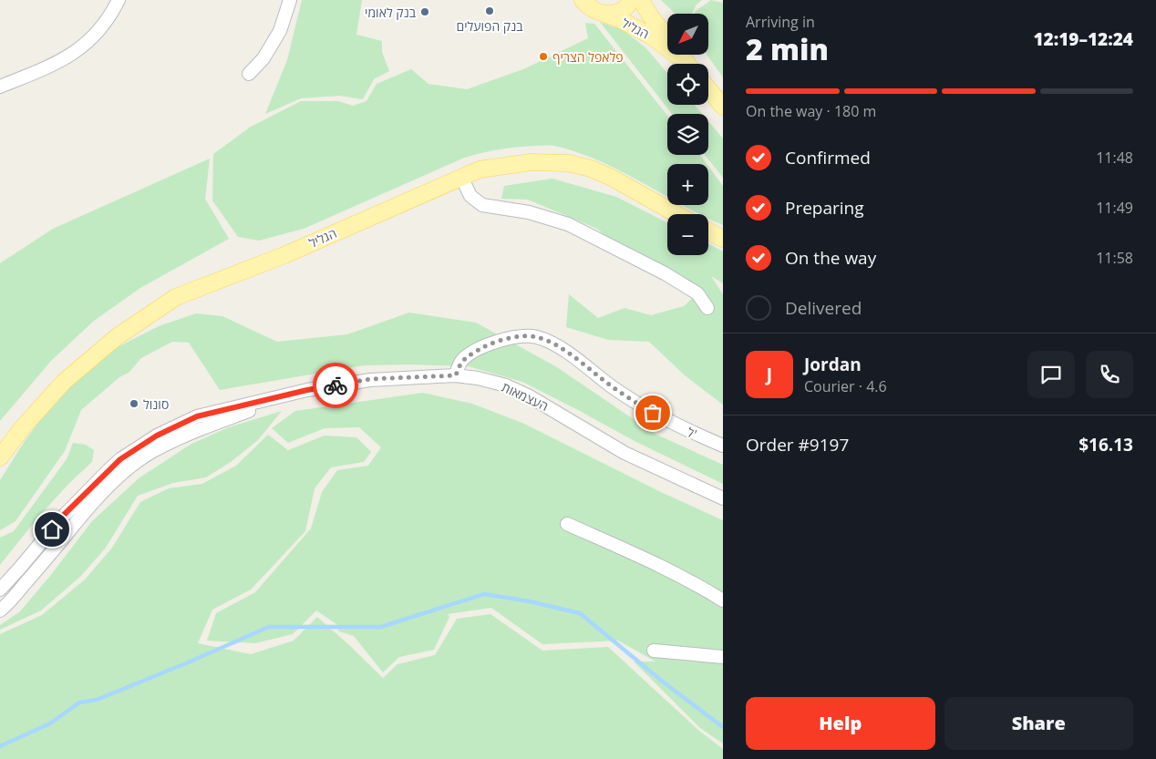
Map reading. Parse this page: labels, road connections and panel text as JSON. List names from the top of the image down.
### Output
{
  "streets": {
    "main road": ["הגליל"],
    "street": ["העצמאות", "ל'"]
  },
  "crossings": [
    ["העצמאות", "ל'"]
  ],
  "places": [
    "בנק הפועלים",
    "בנק לאומי",
    "פלאפל הצריף",
    "סונול"
  ],
  "north": "bottom left",
  "page": {
    "heading": ["2 min", "Arriving in", "12:19–12:24"],
    "panel": [
      "Jordan",
      "Courier · 4.6",
      "Order #9197",
      "$16.13"
    ],
    "map_buttons": ["+", "−"],
    "bar": "On the way · 180 m",
    "list": [
      ["Confirmed", "11:48"],
      ["Preparing", "11:49"],
      ["On the way", "11:58"],
      "Delivered"
    ],
    "round": "J",
    "buttons": ["Help", "Share"]
  }
}
